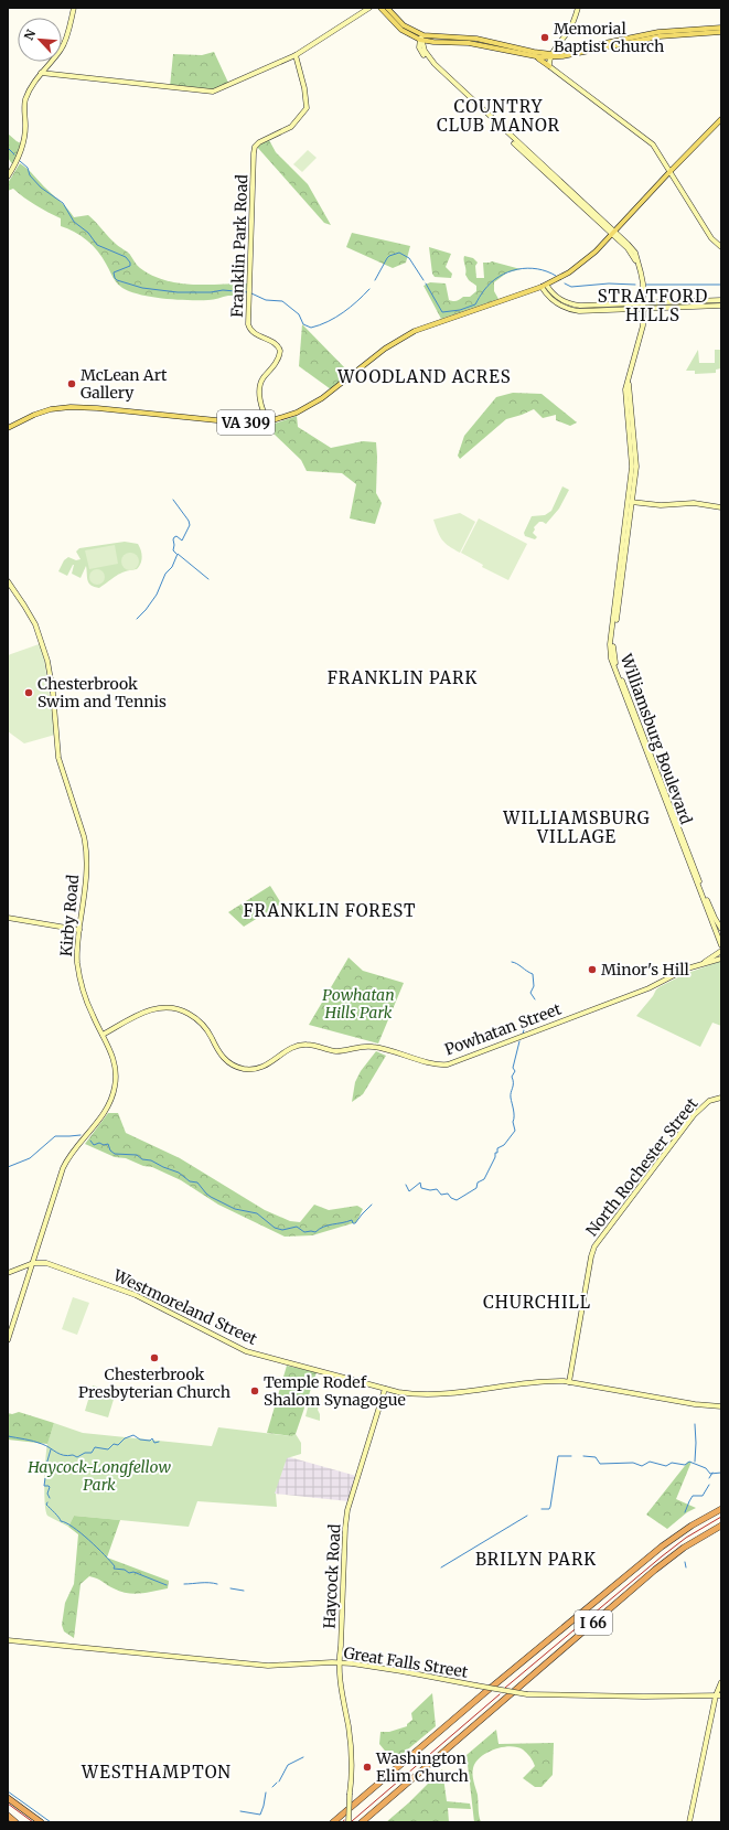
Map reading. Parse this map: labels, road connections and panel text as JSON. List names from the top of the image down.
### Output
{
  "streets": {
    "highway": ["I 66"],
    "main road": [
      "Franklin Park Road",
      "VA 309",
      "Williamsburg Boulevard",
      "Kirby Road",
      "Powhatan Street",
      "North Rochester Street",
      "Westmoreland Street",
      "Haycock Road",
      "Great Falls Street"
    ]
  },
  "crossings": [
    ["Franklin Park Road", "VA 309"],
    ["VA 309", "Williamsburg Boulevard"],
    ["Kirby Road", "Powhatan Street"],
    ["Kirby Road", "Westmoreland Street"],
    ["North Rochester Street", "Westmoreland Street"],
    ["Westmoreland Street", "Haycock Road"],
    ["Haycock Road", "Great Falls Street"]
  ],
  "districts": [
    "COUNTRY CLUB MANOR",
    "STRATFORD HILLS",
    "WOODLAND ACRES",
    "FRANKLIN PARK",
    "WILLIAMSBURG VILLAGE",
    "FRANKLIN FOREST",
    "CHURCHILL",
    "BRILYN PARK",
    "WESTHAMPTON"
  ],
  "parks": ["Powhatan Hills Park", "Haycock-Longfellow Park"],
  "places": [
    "Memorial Baptist Church",
    "McLean Art Gallery",
    "Chesterbrook Swim and Tennis",
    "Minor's Hill",
    "Chesterbrook Presbyterian Church",
    "Temple Rodef Shalom Synagogue",
    "Washington Elim Church"
  ],
  "north": "top left"
}
